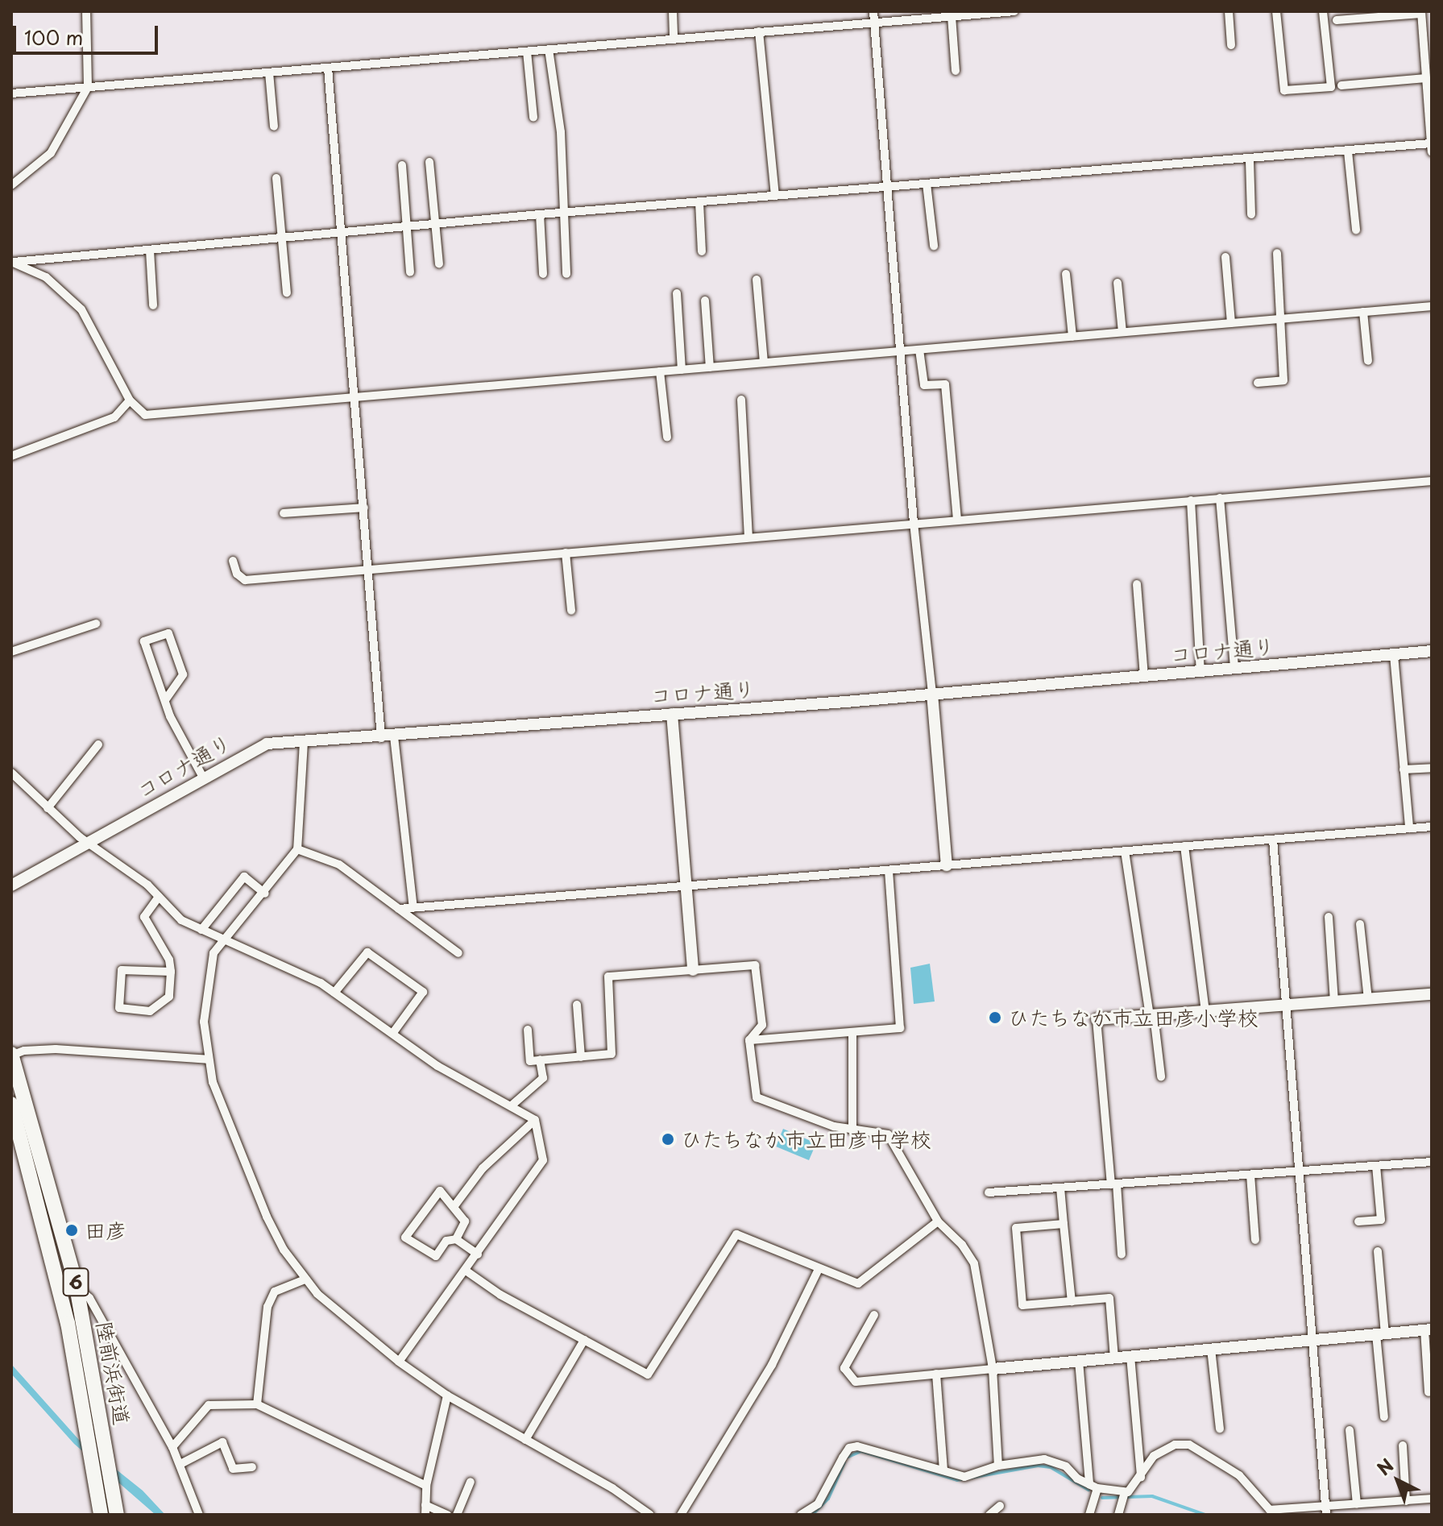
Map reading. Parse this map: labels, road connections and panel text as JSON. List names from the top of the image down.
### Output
{
  "streets": {
    "highway": ["6", "陸前浜街道"],
    "street": ["コロナ通り"]
  },
  "places": ["ひたちなか市立田彦小学校", "ひたちなか市立田彦中学校", "田彦"],
  "scale_bar": "100 m",
  "north": "top left"
}
